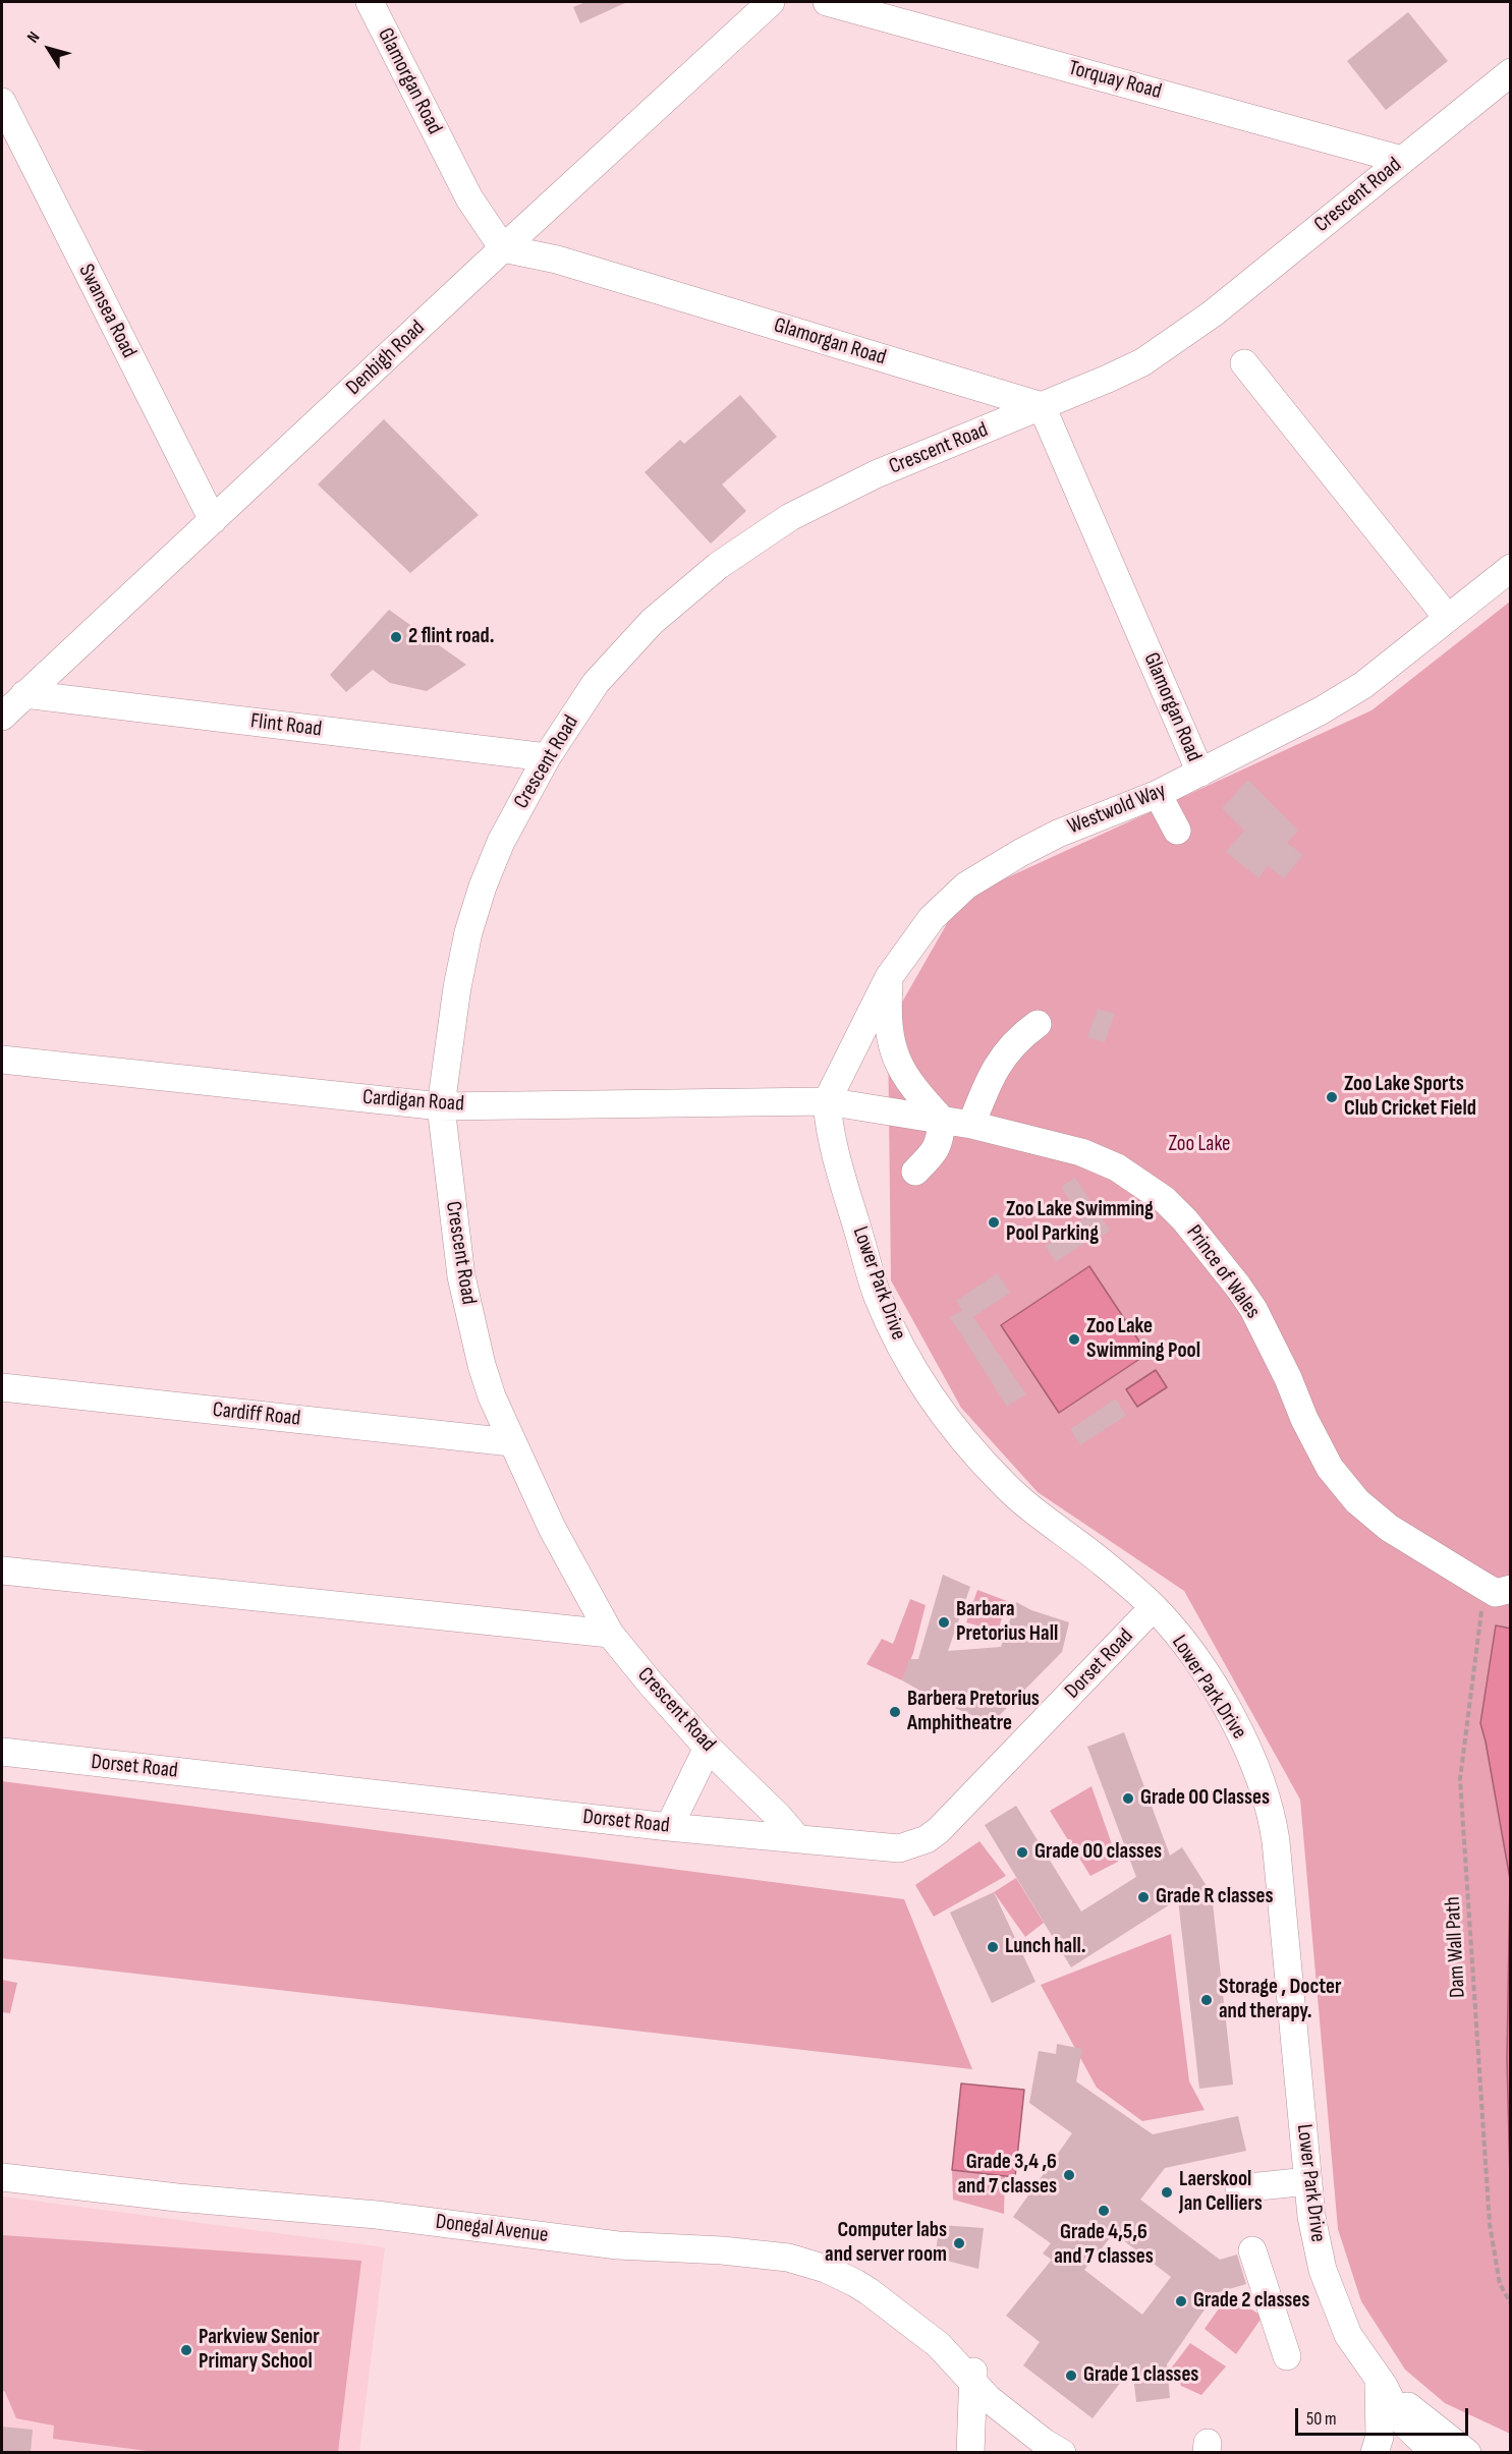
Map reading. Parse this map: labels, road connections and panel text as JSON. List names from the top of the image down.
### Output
{
  "streets": {
    "street": [
      "Torquay Road",
      "Glamorgan Road",
      "Crescent Road",
      "Swansea Road",
      "Denbigh Road",
      "Flint Road",
      "Westwold Way",
      "Cardigan Road",
      "Prince of Wales",
      "Lower Park Drive",
      "Cardiff Road",
      "Dorset Road",
      "Donegal Avenue"
    ],
    "path": ["Dam Wall Path"]
  },
  "crossings": [
    ["Torquay Road", "Crescent Road"],
    ["Glamorgan Road", "Crescent Road"],
    ["Glamorgan Road", "Denbigh Road"],
    ["Glamorgan Road", "Westwold Way"],
    ["Crescent Road", "Flint Road"],
    ["Crescent Road", "Cardigan Road"],
    ["Crescent Road", "Cardiff Road"],
    ["Crescent Road", "Dorset Road"],
    ["Swansea Road", "Denbigh Road"],
    ["Denbigh Road", "Flint Road"],
    ["Westwold Way", "Cardigan Road"],
    ["Westwold Way", "Prince of Wales"],
    ["Westwold Way", "Lower Park Drive"],
    ["Cardigan Road", "Prince of Wales"],
    ["Cardigan Road", "Lower Park Drive"],
    ["Prince of Wales", "Lower Park Drive"],
    ["Prince of Wales", "Dam Wall Path"],
    ["Lower Park Drive", "Dorset Road"]
  ],
  "parks": ["Zoo Lake"],
  "places": [
    "2 flint road.",
    "Zoo Lake Sports Club Cricket Field",
    "Zoo Lake Swimming Pool Parking",
    "Zoo Lake Swimming Pool",
    "Barbara Pretorius Hall",
    "Barbera Pretorius Amphitheatre",
    "Grade 00 Classes",
    "Grade 00 classes",
    "Grade R classes",
    "Lunch hall.",
    "Storage , Docter and therapy.",
    "Grade 3,4 ,6 and 7 classes",
    "Laerskool Jan Celliers",
    "Grade 4,5,6 and 7 classes",
    "Computer labs and server room",
    "Grade 2 classes",
    "Parkview Senior Primary School",
    "Grade 1 classes"
  ],
  "scale_bar": "50 m",
  "north": "top left"
}
